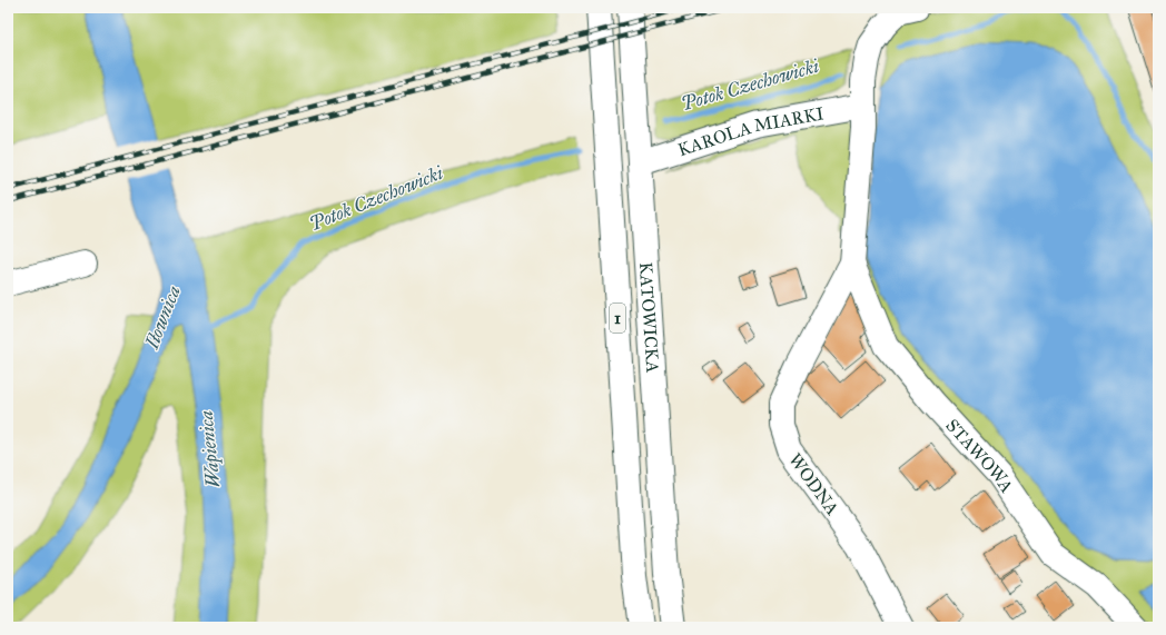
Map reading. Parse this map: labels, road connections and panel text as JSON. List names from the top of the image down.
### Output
{
  "streets": {
    "street": [
      "KAROLA MIARKI",
      "1",
      "KATOWICKA",
      "STAWOWA",
      "WODNA"
    ]
  },
  "crossings": [
    ["KAROLA MIARKI", "KATOWICKA"],
    ["STAWOWA", "WODNA"]
  ],
  "water": ["Potok Czechowicki", "Iłownica", "Wapienica"]
}
